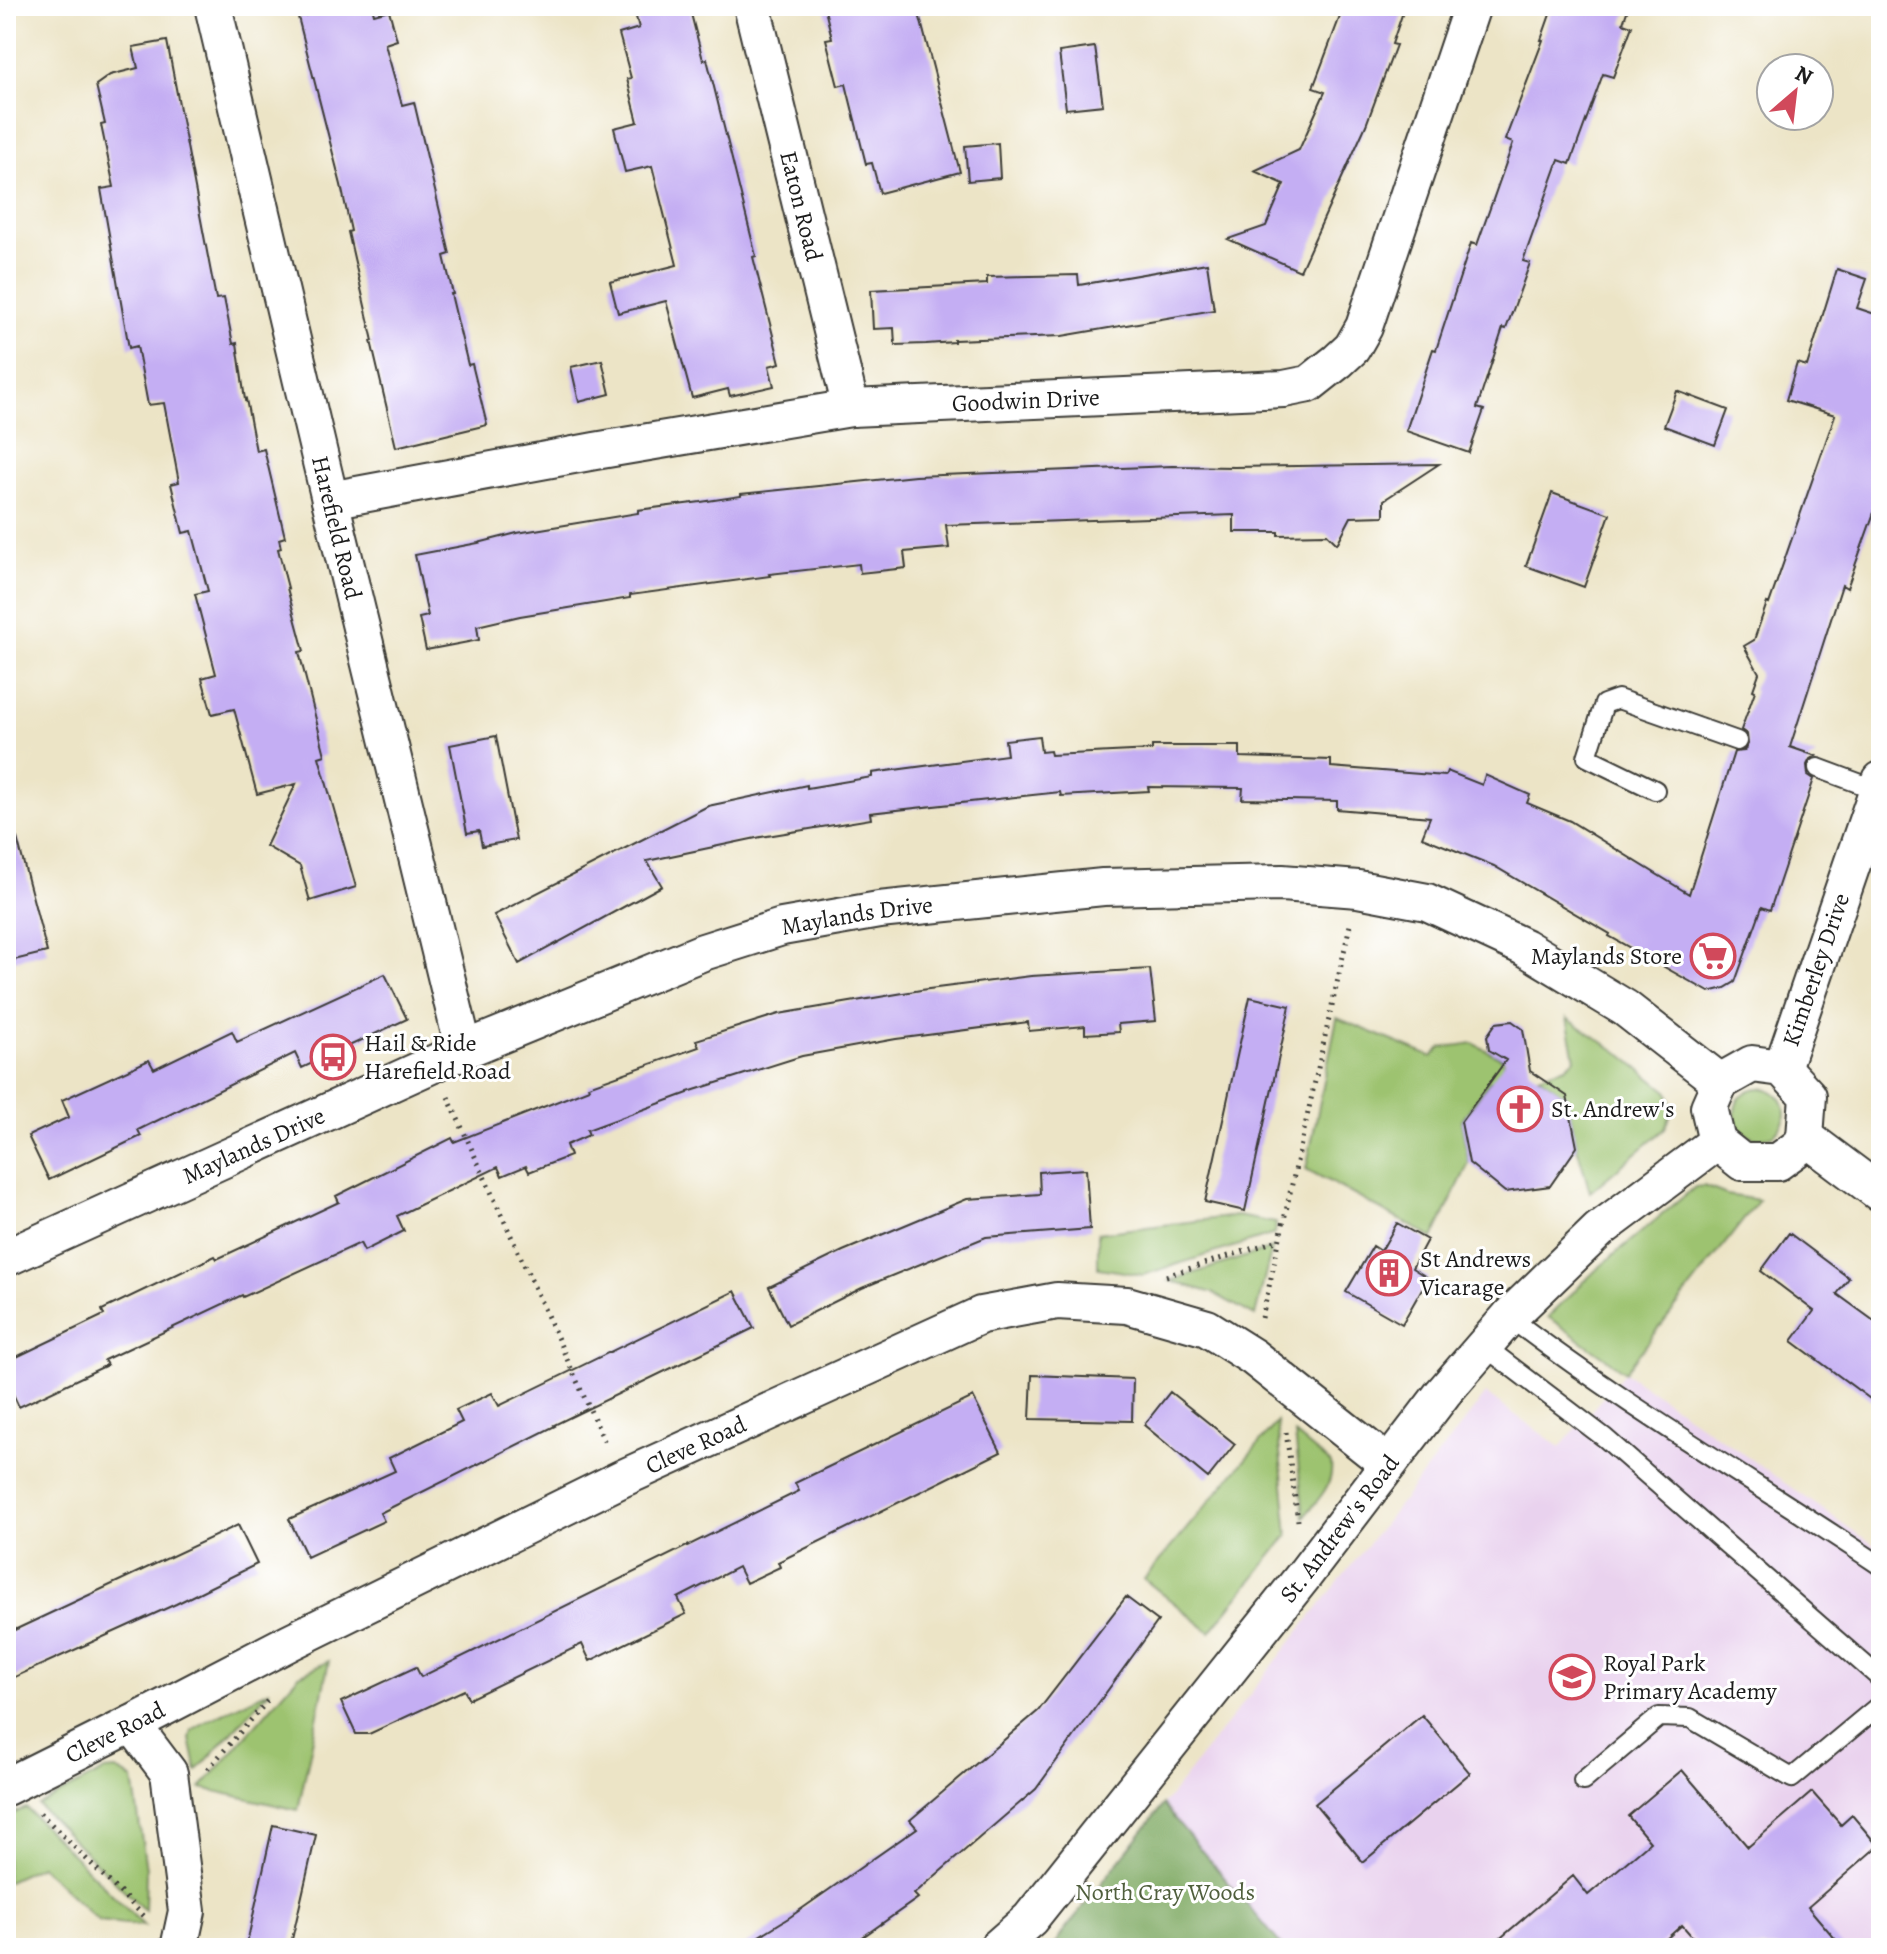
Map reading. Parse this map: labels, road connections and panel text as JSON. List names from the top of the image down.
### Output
{
  "streets": {
    "street": [
      "Eaton Road",
      "Goodwin Drive",
      "Harefield Road",
      "Maylands Drive",
      "Kimberley Drive",
      "Cleve Road",
      "St. Andrew's Road"
    ]
  },
  "crossings": [
    ["Eaton Road", "Goodwin Drive"],
    ["Goodwin Drive", "Harefield Road"],
    ["Harefield Road", "Maylands Drive"],
    ["Maylands Drive", "Kimberley Drive"],
    ["Maylands Drive", "St. Andrew's Road"],
    ["Kimberley Drive", "St. Andrew's Road"],
    ["Cleve Road", "St. Andrew's Road"]
  ],
  "parks": ["North Cray Woods"],
  "places": {
    "supermarket": ["Maylands Store"],
    "bus stop": ["Hail & Ride Harefield Road"],
    "church": ["St. Andrew's"],
    "building": ["St Andrews Vicarage"],
    "school or university": ["Royal Park Primary Academy"]
  },
  "north": "top right"
}
